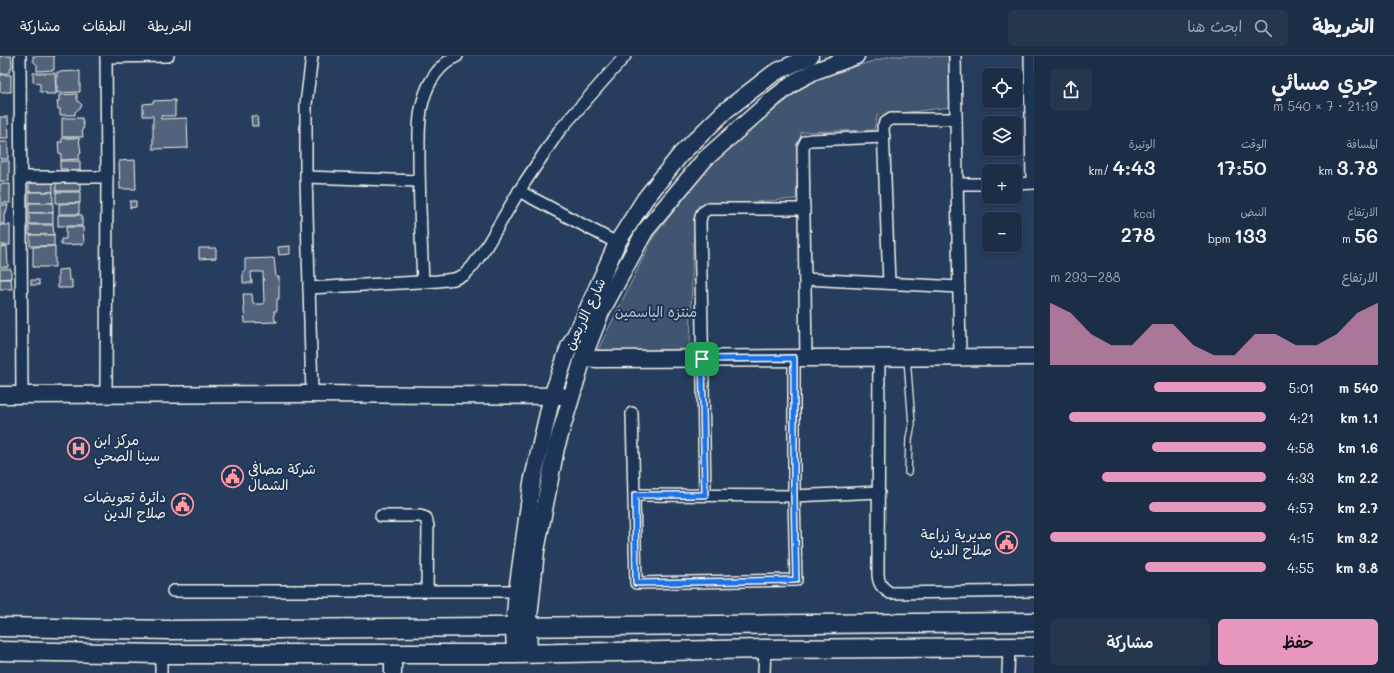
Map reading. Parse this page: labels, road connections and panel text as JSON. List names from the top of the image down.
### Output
{
  "streets": {
    "main road": ["شارع الاربعين"]
  },
  "parks": ["منتزه الياسمين"],
  "places": {
    "hospital": ["مركز ابن سينا الصحي"],
    "public building": ["شركة مصافي الشمال", "دائرة تعويضات صلاح الدين", "مديرية زراعة صلاح الدين"]
  },
  "page": {
    "header": "الخريطة",
    "search": "ابحث هنا",
    "nav": ["الخريطة", "الطبقات", "مشاركة"],
    "heading": ["جري مسائي", "21:19 · 7 × 540 m"],
    "map_buttons": ["+", "−"],
    "stats": [
      ["المسافة", "3.78 km"],
      ["الوقت", "17:50"],
      ["الوتيرة", "4:43 /km"],
      ["الارتفاع", "56 m"],
      ["النبض", "133 bpm"],
      ["kcal", "278"]
    ],
    "chart": ["الارتفاع", "288–293 m"],
    "list": [
      {
        "name": "540 m",
        "note": "5:01"
      },
      {
        "name": "1.1 km",
        "note": "4:21"
      },
      {
        "name": "1.6 km",
        "note": "4:58"
      },
      {
        "name": "2.2 km",
        "note": "4:33"
      },
      {
        "name": "2.7 km",
        "note": "4:57"
      },
      {
        "name": "3.2 km",
        "note": "4:15"
      },
      {
        "name": "3.8 km",
        "note": "4:55"
      }
    ],
    "buttons": ["حفظ", "مشاركة"]
  }
}
